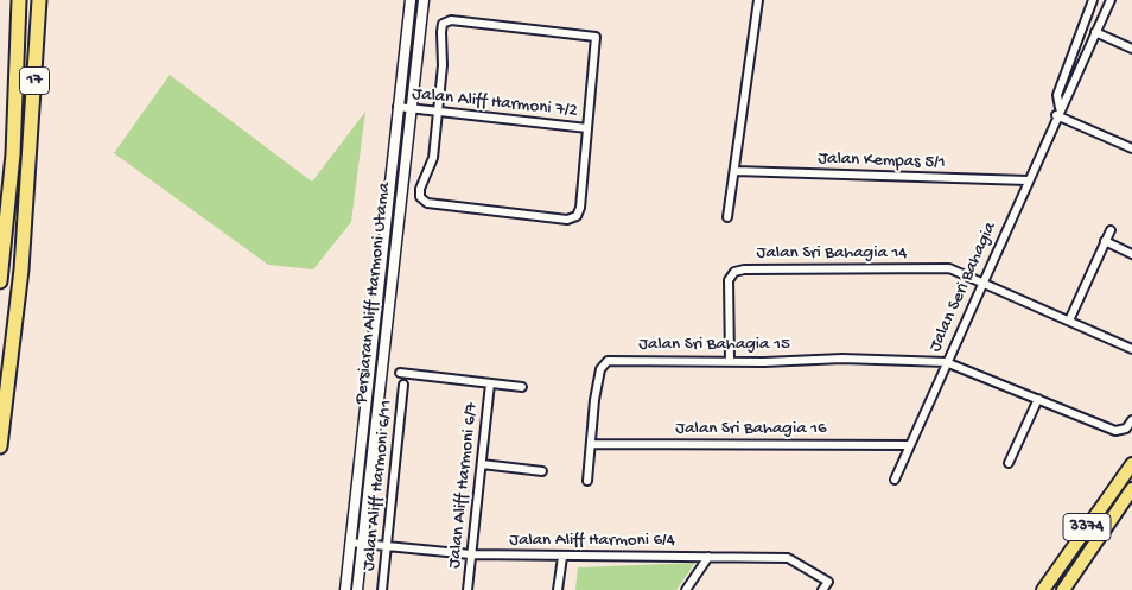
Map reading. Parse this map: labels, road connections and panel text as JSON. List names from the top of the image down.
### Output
{
  "streets": {
    "highway": ["17"],
    "main road": ["3374"],
    "street": [
      "Jalan Aliff Harmoni 7/2",
      "Jalan Kempas 5/1",
      "Jalan Sri Bahagia 14",
      "Jalan Seri Bahagia",
      "Persiaran Aliff Harmoni Utama",
      "Jalan Sri Bahagia 15",
      "Jalan Sri Bahagia 16",
      "Jalan Aliff Harmoni 6/11",
      "Jalan Aliff Harmoni 6/7",
      "Jalan Aliff Harmoni 6/4"
    ]
  },
  "crossings": [
    ["Jalan Aliff Harmoni 7/2", "Persiaran Aliff Harmoni Utama"],
    ["Jalan Kempas 5/1", "Jalan Seri Bahagia"],
    ["Jalan Sri Bahagia 14", "Jalan Seri Bahagia"],
    ["Jalan Sri Bahagia 14", "Jalan Sri Bahagia 15"],
    ["Jalan Seri Bahagia", "Jalan Sri Bahagia 15"],
    ["Jalan Seri Bahagia", "Jalan Sri Bahagia 16"],
    ["Persiaran Aliff Harmoni Utama", "Jalan Aliff Harmoni 6/4"],
    ["Jalan Sri Bahagia 15", "Jalan Sri Bahagia 16"],
    ["Jalan Aliff Harmoni 6/11", "Jalan Aliff Harmoni 6/4"],
    ["Jalan Aliff Harmoni 6/7", "Jalan Aliff Harmoni 6/4"]
  ]
}
